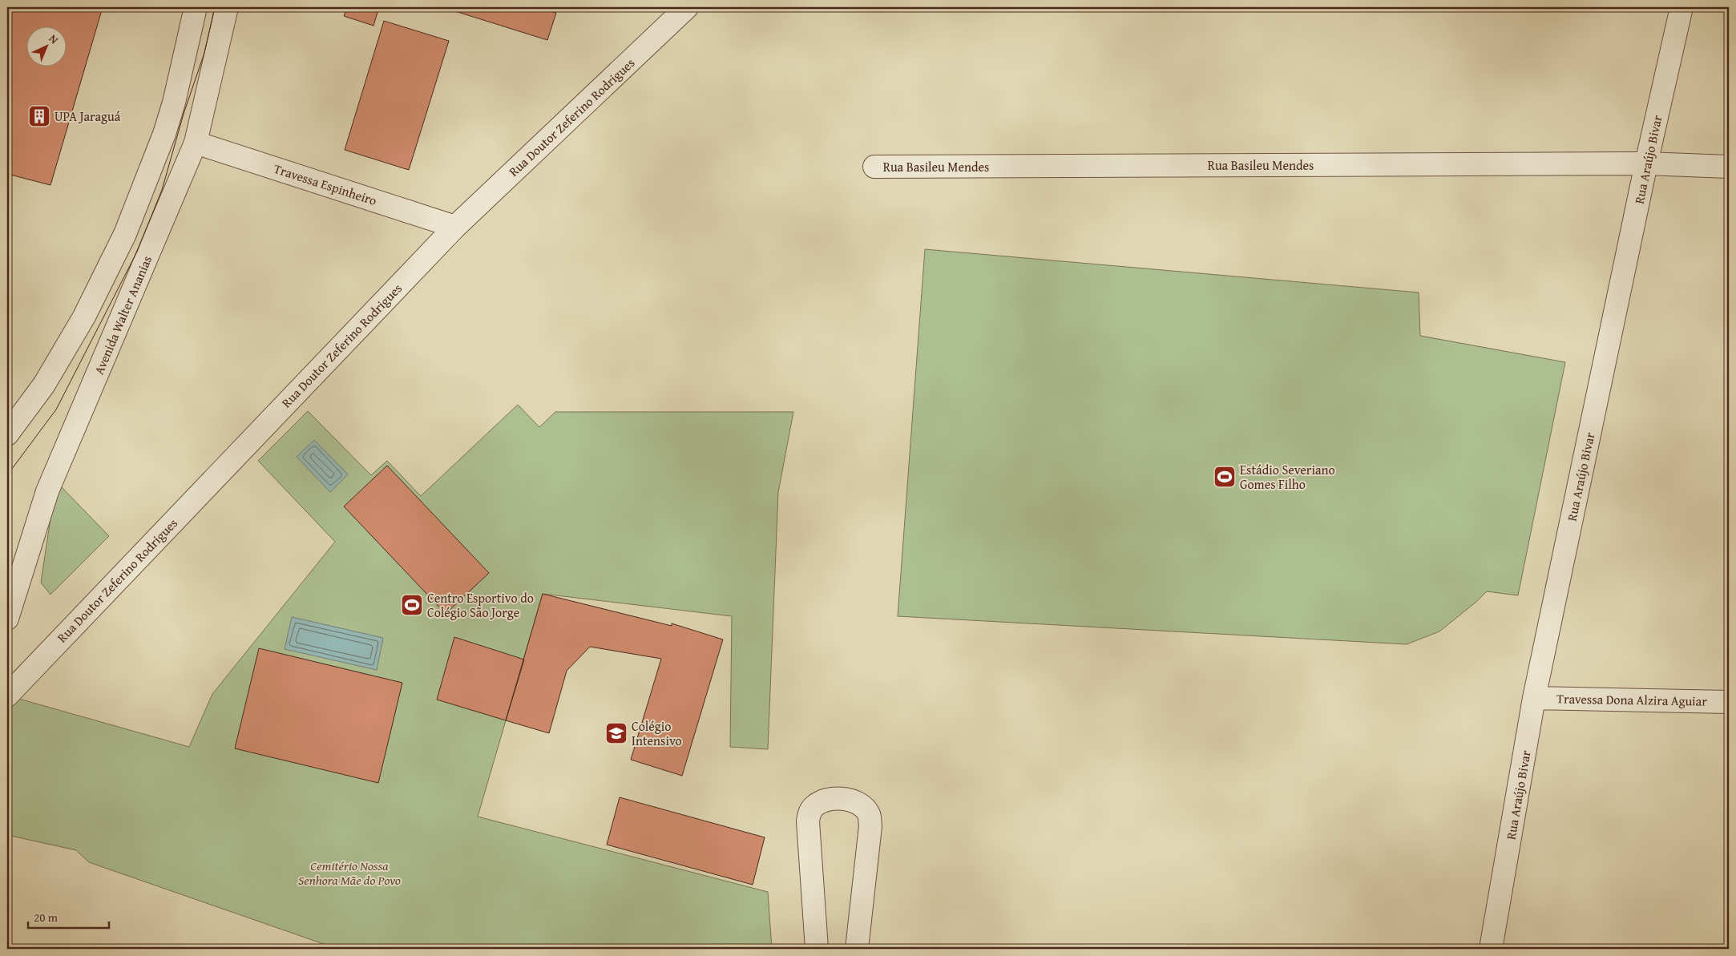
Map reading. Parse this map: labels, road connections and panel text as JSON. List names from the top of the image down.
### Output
{
  "streets": {
    "street": [
      "Rua Doutor Zeferino Rodrigues",
      "Rua Araújo Bivar",
      "Rua Basileu Mendes",
      "Travessa Espinheiro",
      "Avenida Walter Ananias",
      "Travessa Dona Alzira Aguiar"
    ]
  },
  "crossings": [
    ["Rua Doutor Zeferino Rodrigues", "Travessa Espinheiro"],
    ["Rua Araújo Bivar", "Rua Basileu Mendes"],
    ["Rua Araújo Bivar", "Travessa Dona Alzira Aguiar"],
    ["Travessa Espinheiro", "Avenida Walter Ananias"]
  ],
  "parks": ["Cemitério Nossa Senhora Mãe do Povo"],
  "places": {
    "building": ["UPA Jaraguá"],
    "sports": ["Estádio Severiano Gomes Filho", "Centro Esportivo do Colégio São Jorge"],
    "school or university": ["Colégio Intensivo"]
  },
  "scale_bar": "20 m",
  "north": "top right"
}
